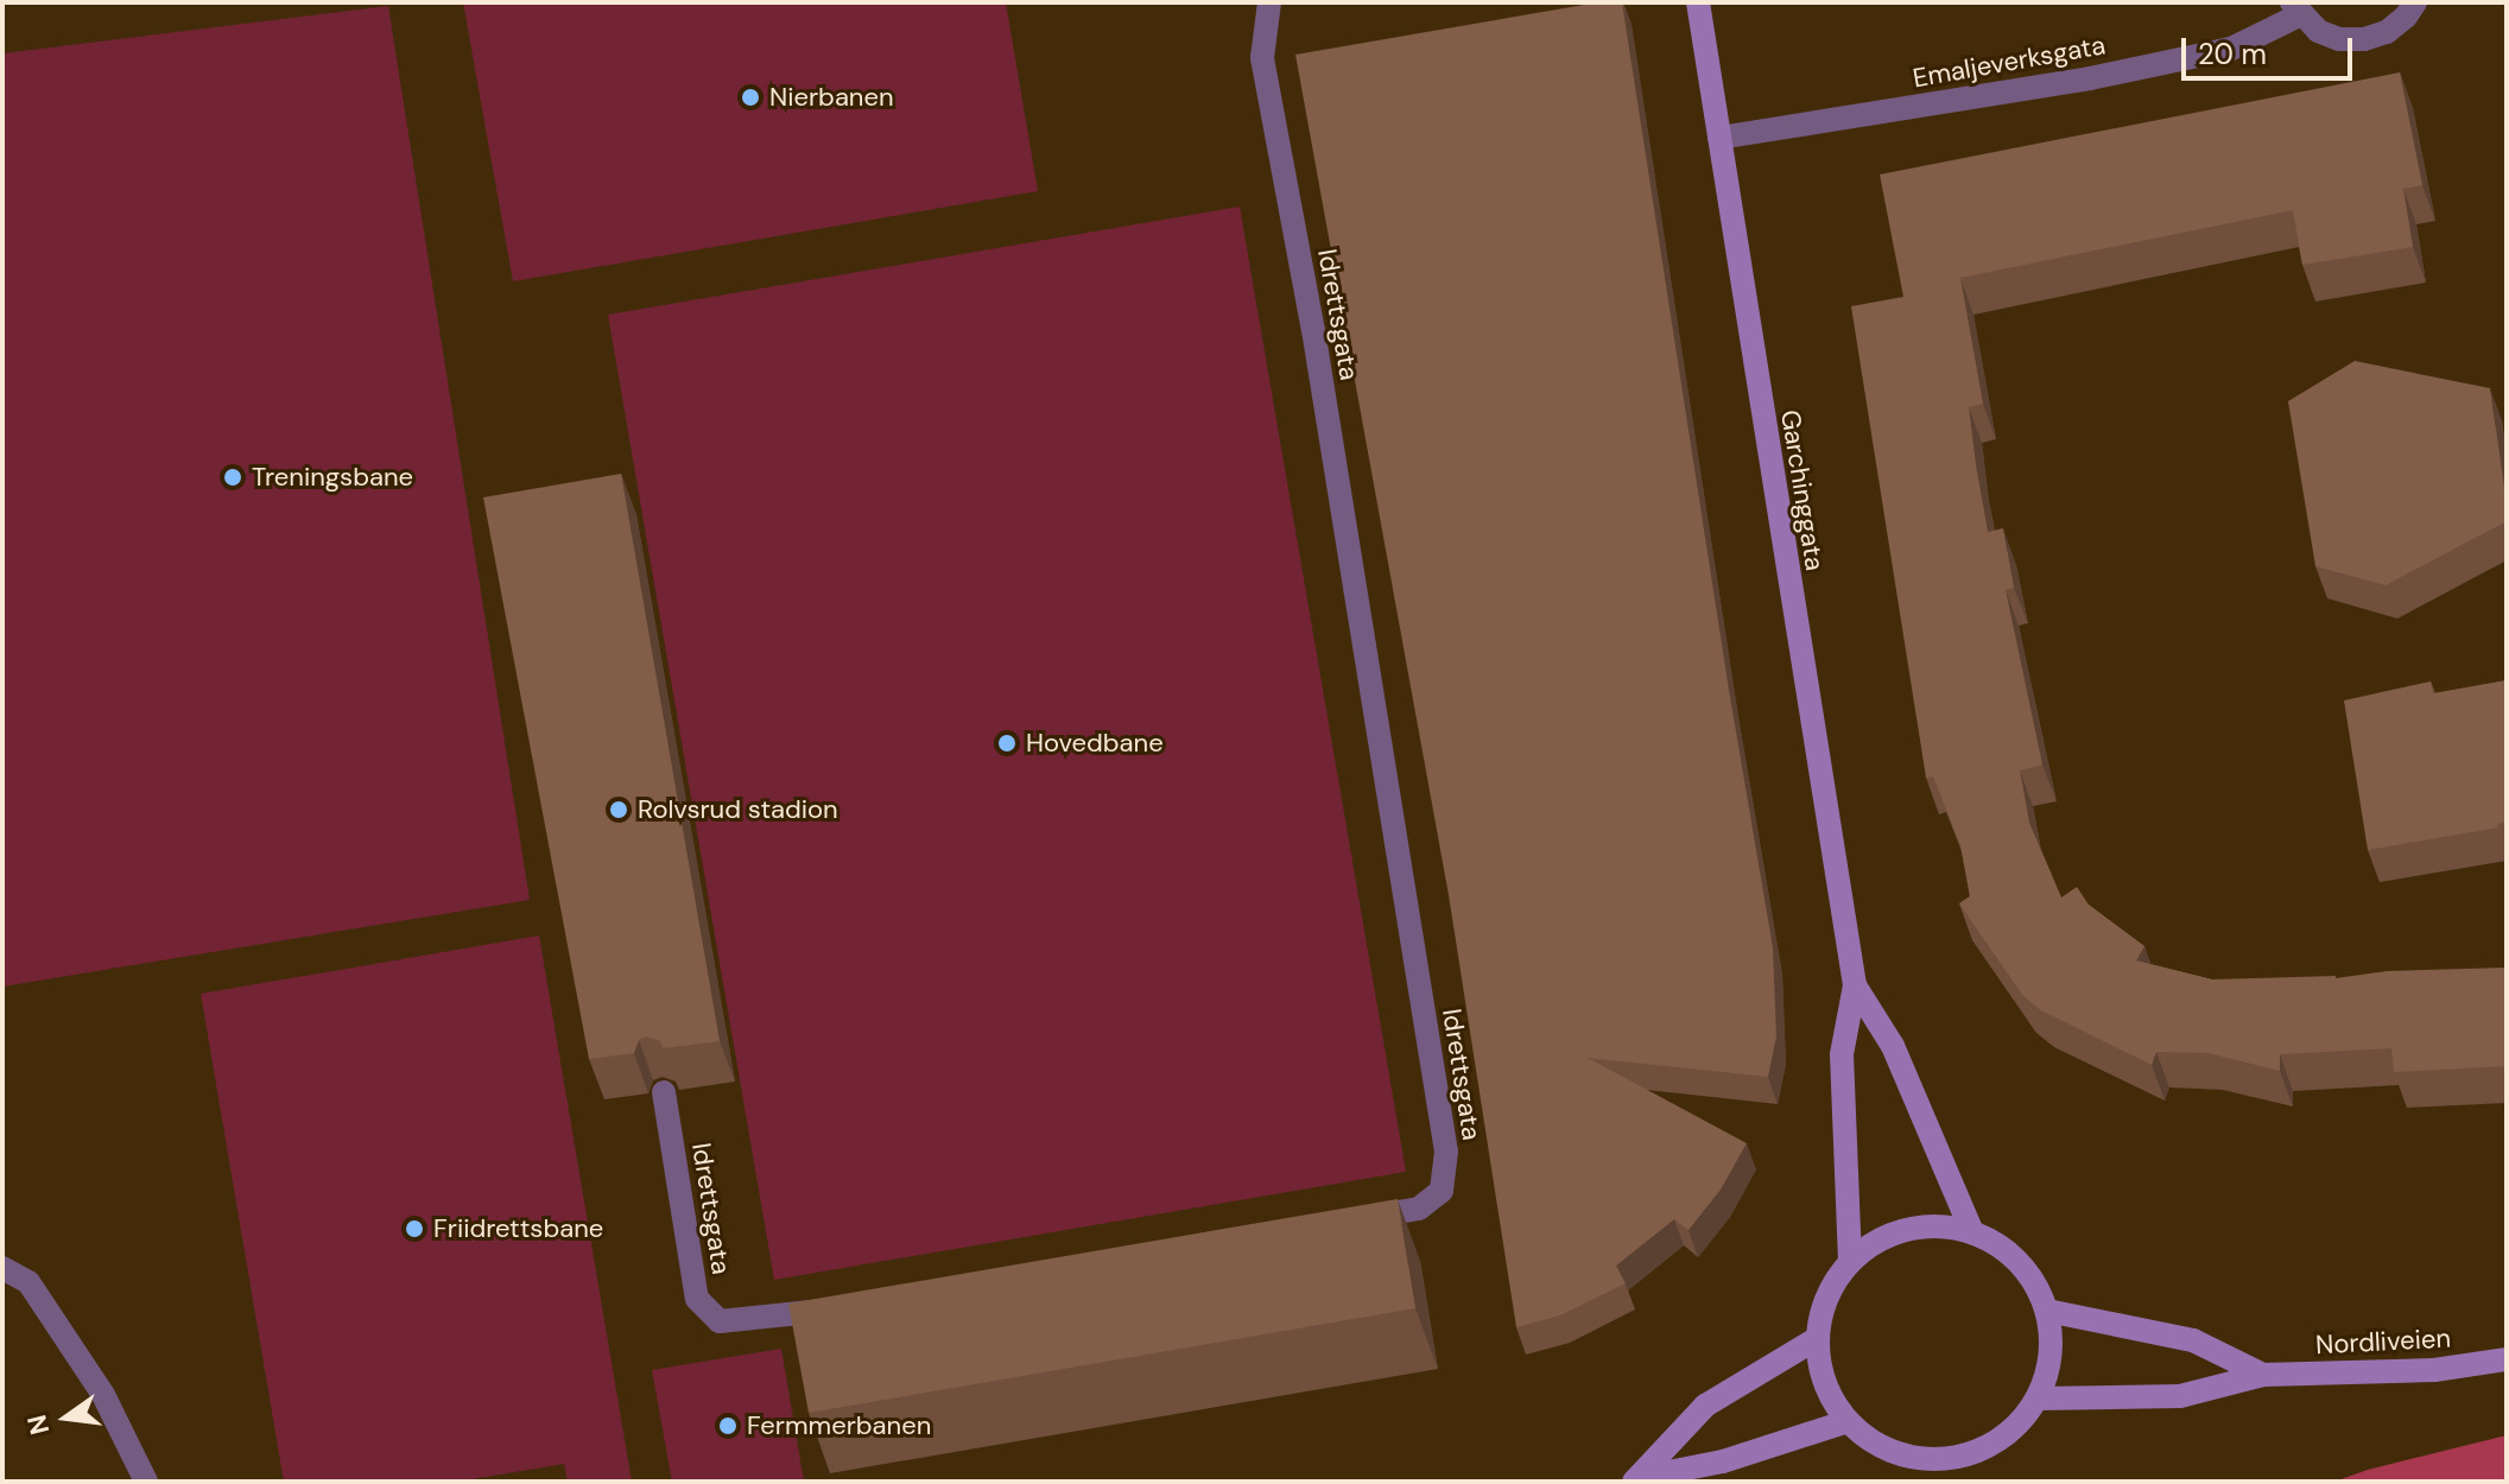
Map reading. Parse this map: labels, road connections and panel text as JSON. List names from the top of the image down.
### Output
{
  "streets": {
    "main road": ["Garchinggata", "Nordliveien"],
    "street": ["Emaljeverksgata", "Idrettsgata"]
  },
  "crossings": [
    ["Emaljeverksgata", "Garchinggata"],
    ["Garchinggata", "Nordliveien"]
  ],
  "places": [
    "Nierbanen",
    "Treningsbane",
    "Hovedbane",
    "Rolvsrud stadion",
    "Friidrettsbane",
    "Fermmerbanen"
  ],
  "scale_bar": "20 m",
  "north": "left"
}
